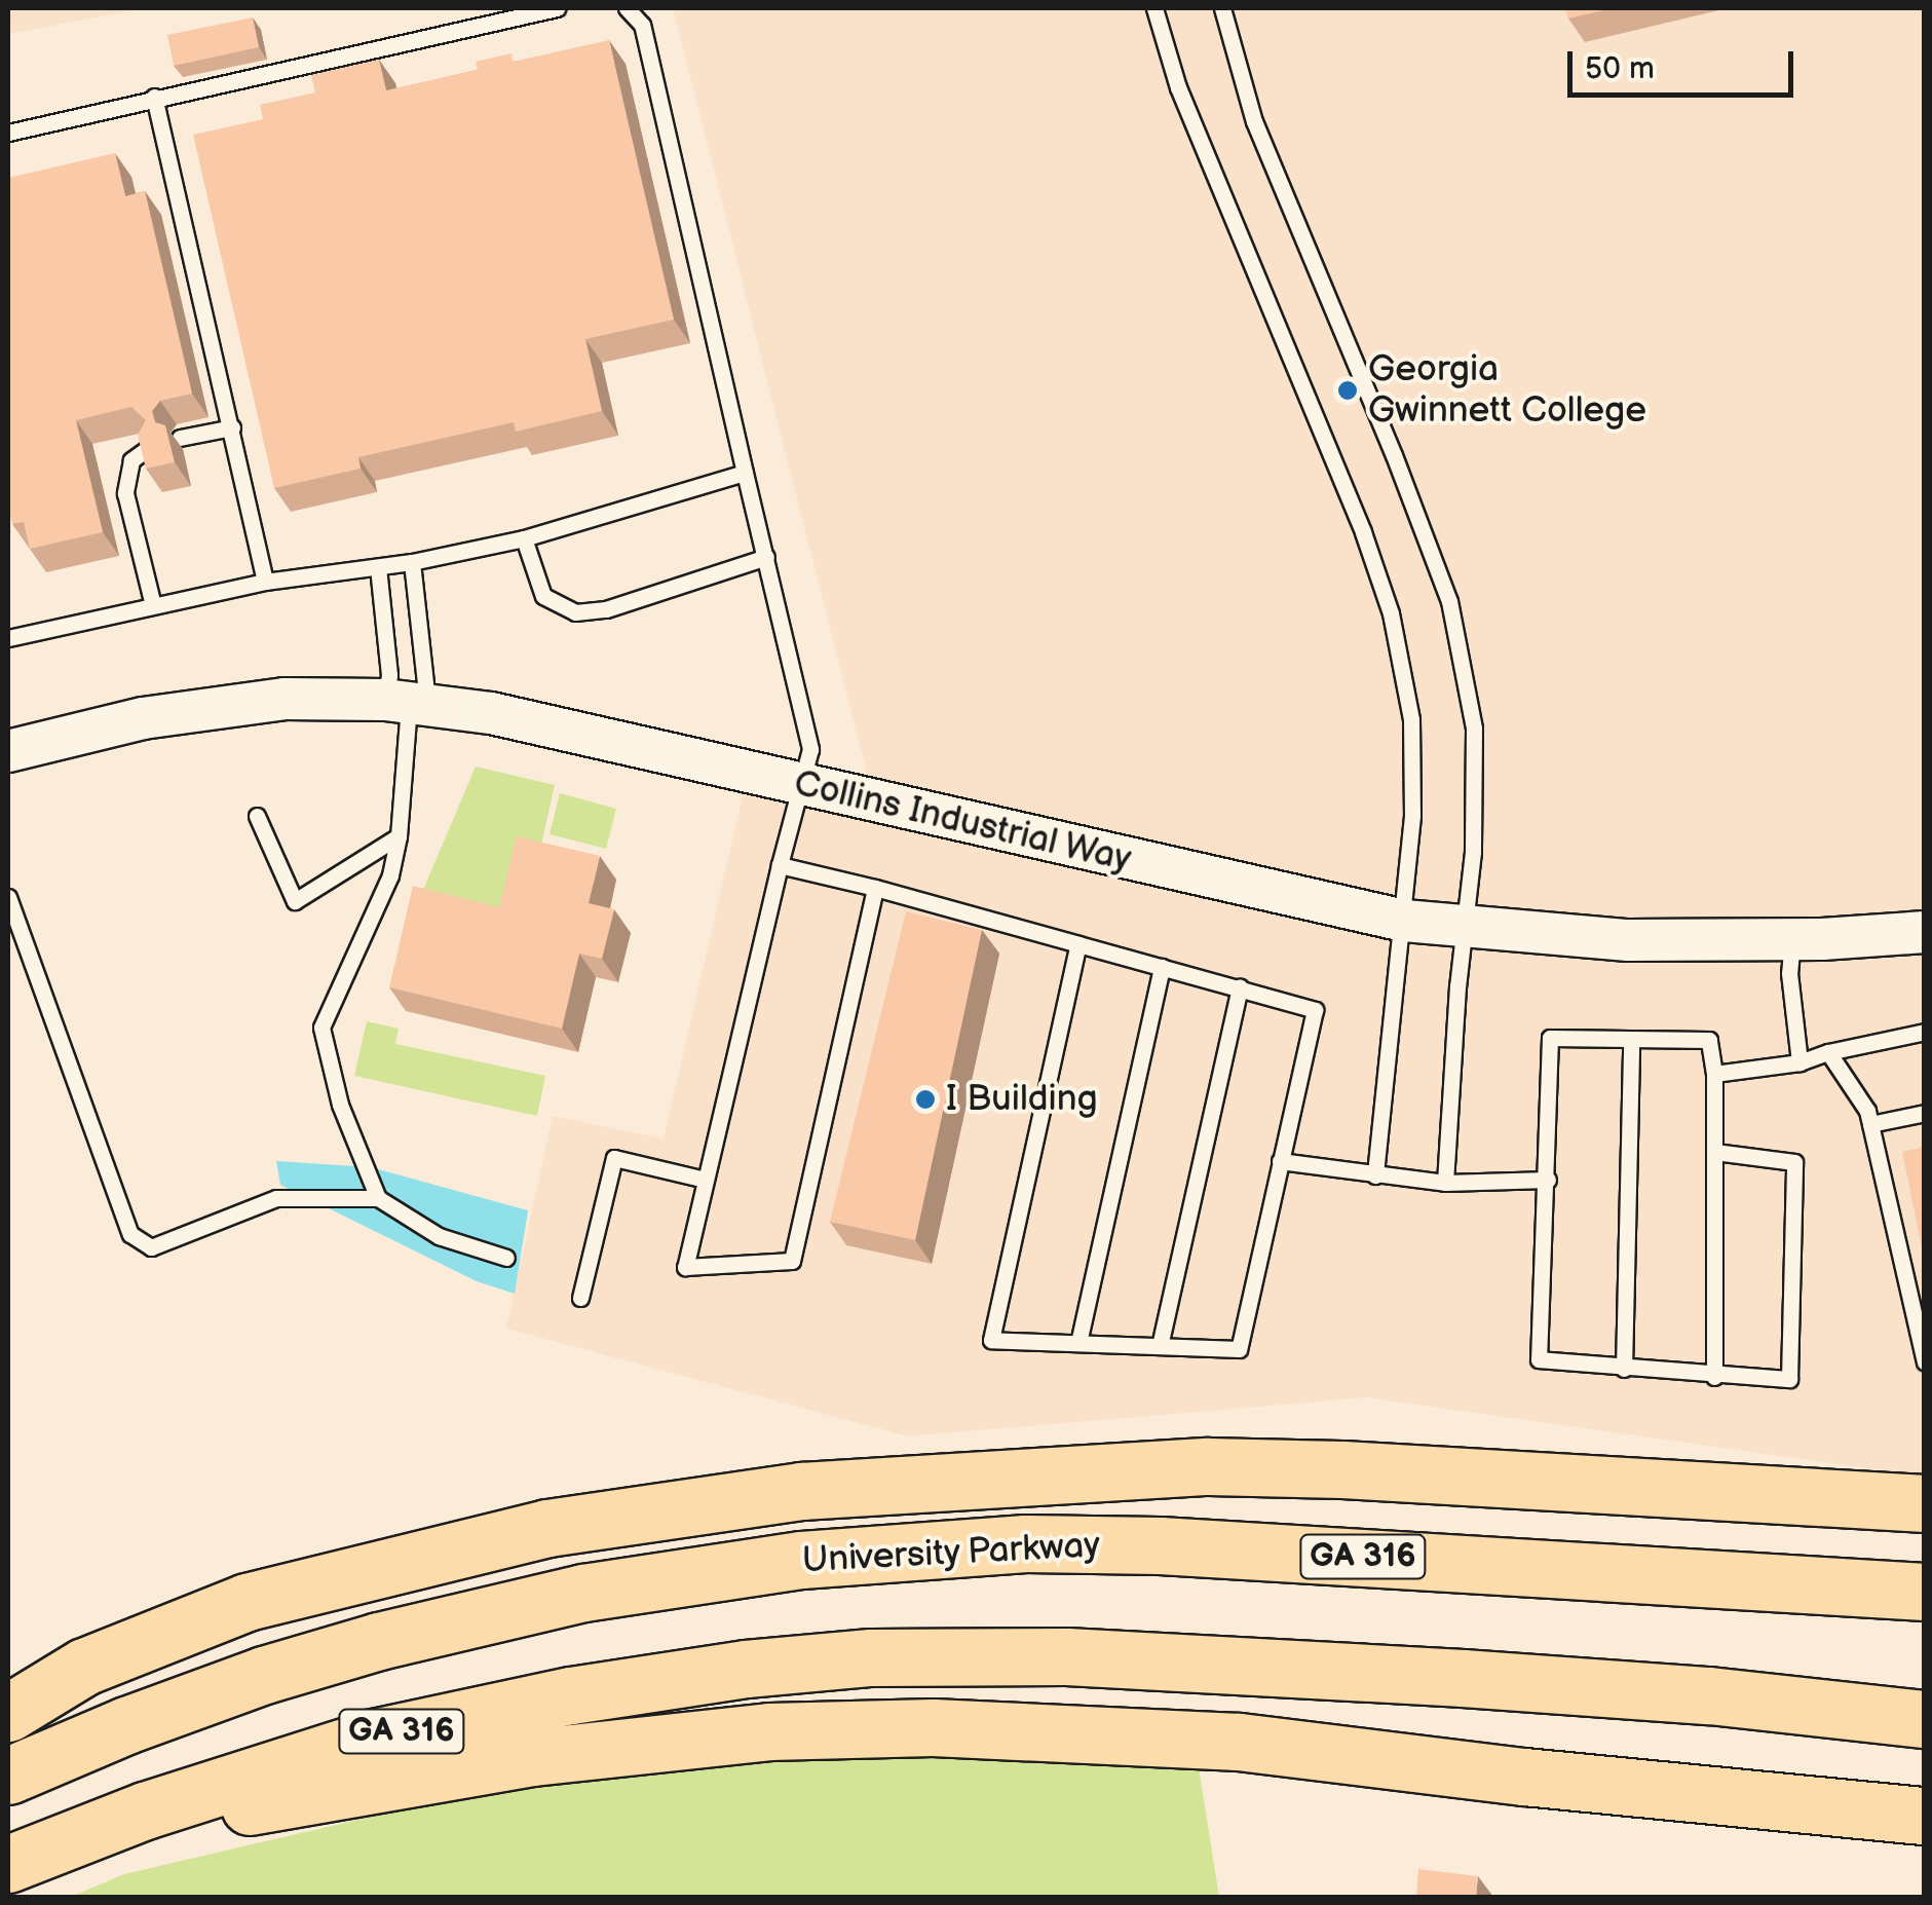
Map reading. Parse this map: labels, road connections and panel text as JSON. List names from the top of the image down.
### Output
{
  "streets": {
    "highway": ["University Parkway", "GA 316"],
    "street": ["Collins Industrial Way"]
  },
  "places": ["Georgia Gwinnett College", "I Building"],
  "scale_bar": "50 m"
}
